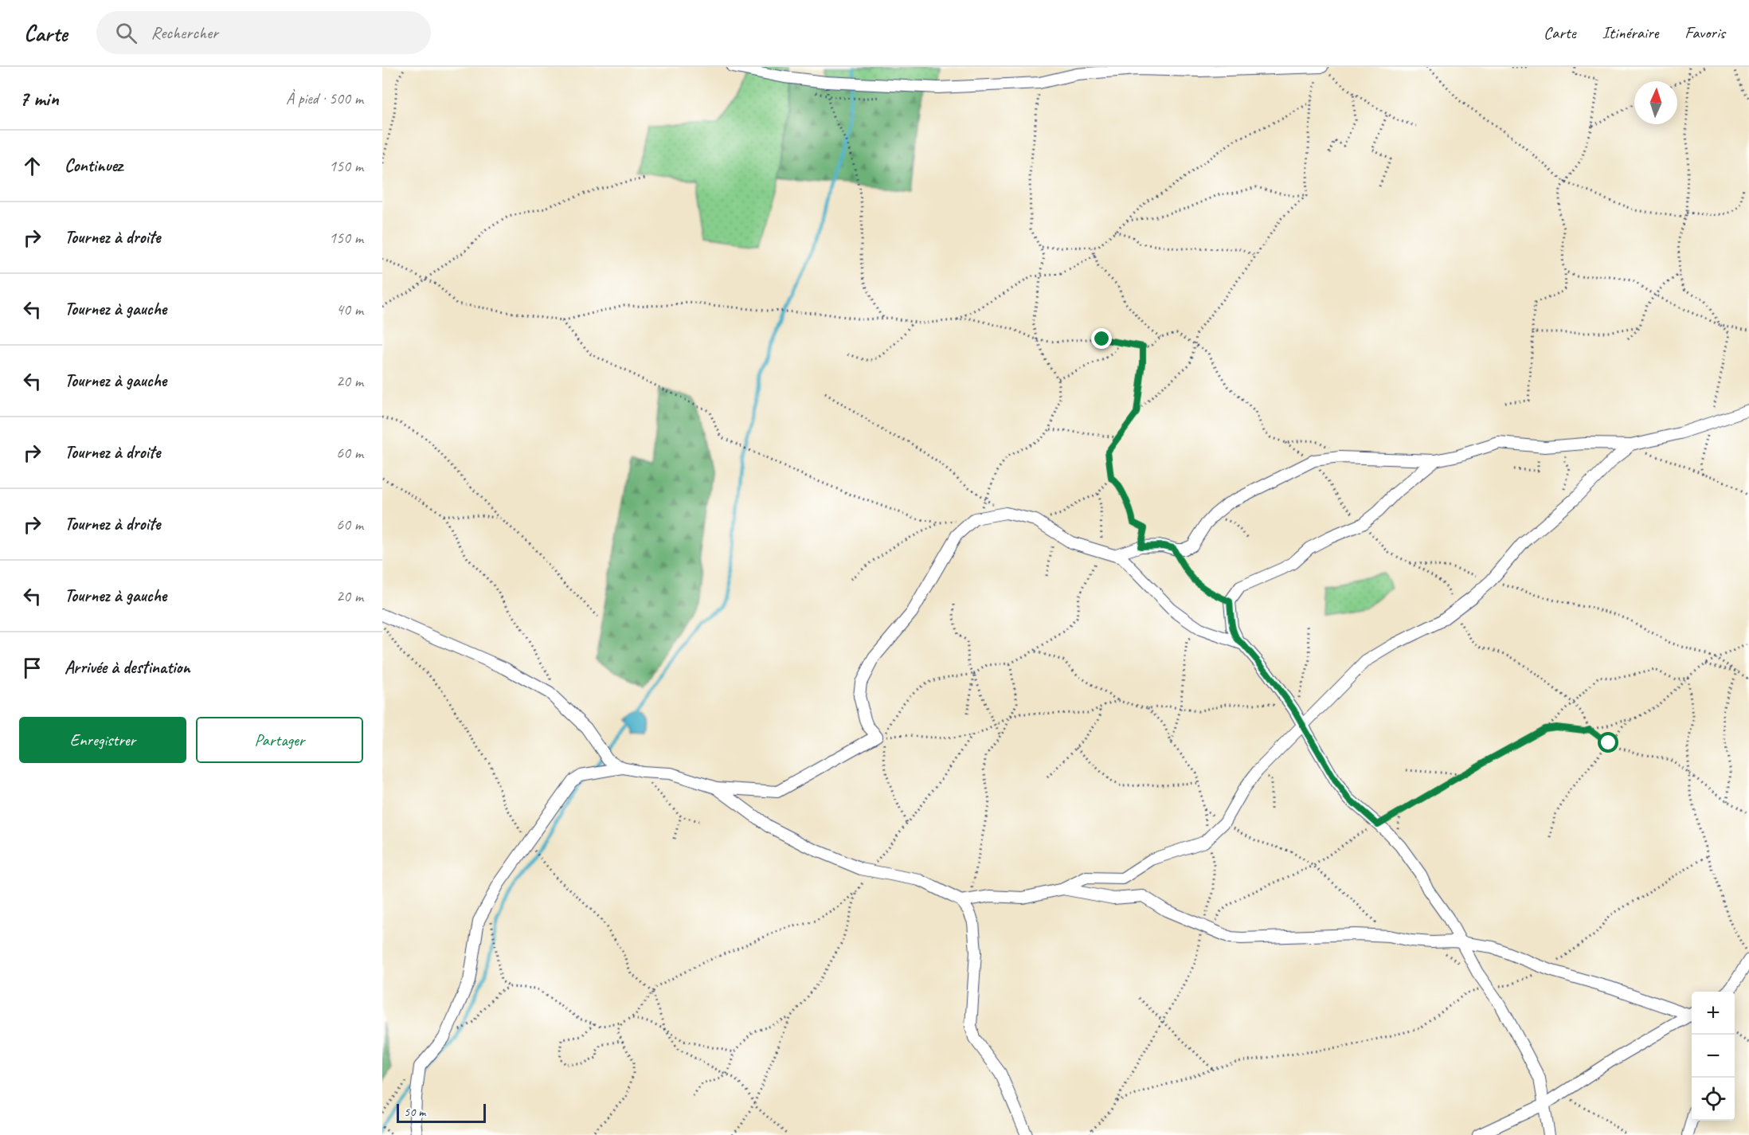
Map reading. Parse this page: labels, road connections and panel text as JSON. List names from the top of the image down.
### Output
{
  "scale_bar": "50 m",
  "north": "top",
  "page": {
    "header": "Carte",
    "search": "Rechercher",
    "nav": ["Carte", "Itinéraire", "Favoris"],
    "heading": ["7 min", "À pied · 500 m"],
    "list": [
      ["Continuez", "150 m"],
      ["Tournez à droite", "150 m"],
      ["Tournez à gauche", "40 m"],
      ["Tournez à gauche", "20 m"],
      ["Tournez à droite", "60 m"],
      ["Tournez à droite", "60 m"],
      ["Tournez à gauche", "20 m"],
      "Arrivée à destination"
    ],
    "buttons": ["Enregistrer", "Partager"],
    "map_buttons": ["+", "−"],
    "scale": "50 m"
  }
}
